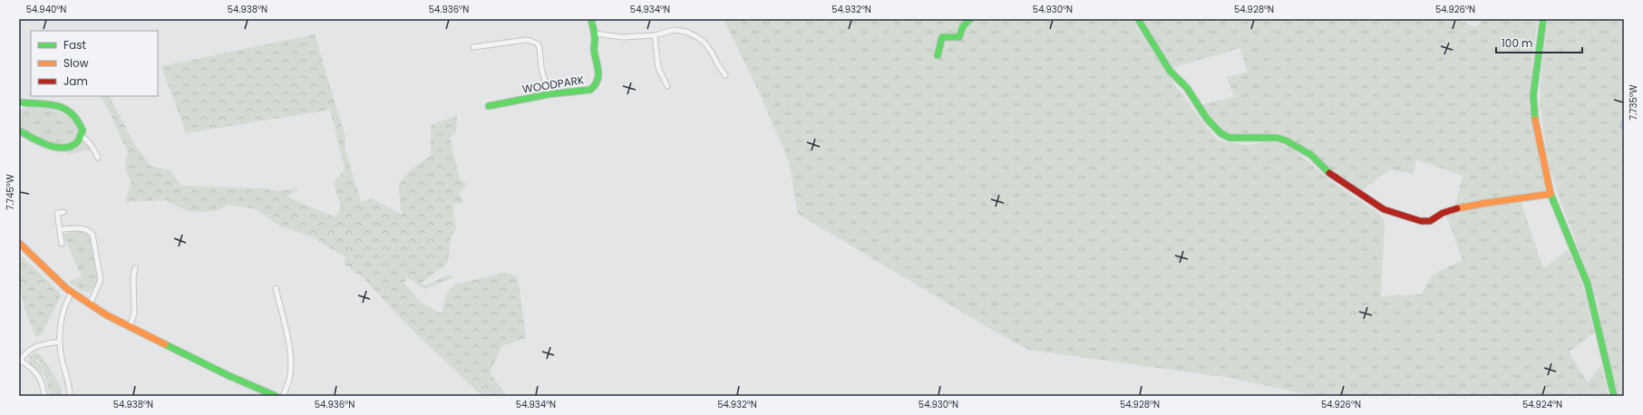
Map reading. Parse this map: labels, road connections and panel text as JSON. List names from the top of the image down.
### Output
{
  "streets": {
    "street": ["WOODPARK"]
  },
  "legend": ["Fast", "Slow", "Jam"],
  "scale_bar": "100 m",
  "coordinates": [
    "54.940°N",
    "54.938°N",
    "54.936°N",
    "54.934°N",
    "54.932°N",
    "54.930°N",
    "54.928°N",
    "54.926°N",
    "7.735°W",
    "7.745°W",
    "54.924°N"
  ]
}
